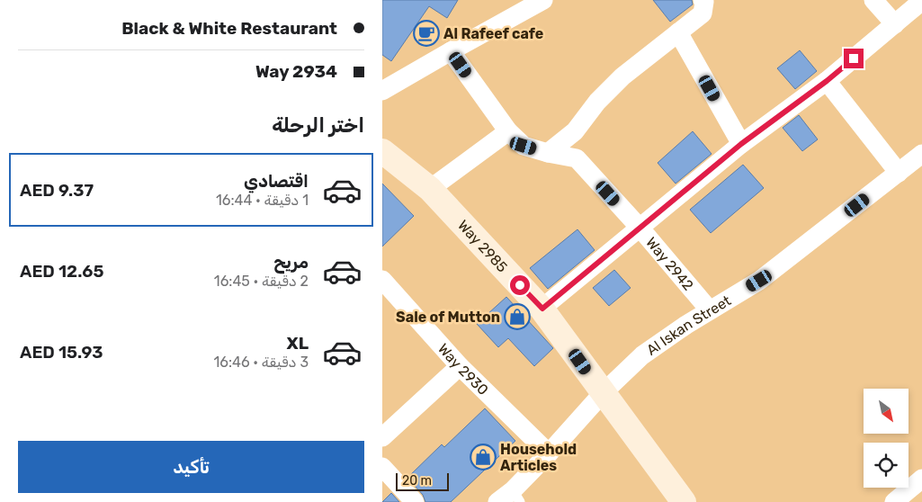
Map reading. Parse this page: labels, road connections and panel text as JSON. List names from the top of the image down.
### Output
{
  "streets": {
    "street": [
      "Way 2985",
      "Way 2942",
      "Al Iskan Street",
      "Way 2930"
    ]
  },
  "crossings": [
    ["Way 2985", "Al Iskan Street"],
    ["Way 2942", "Al Iskan Street"],
    ["Al Iskan Street", "Way 2930"]
  ],
  "places": {
    "cafe": ["Al Rafeef cafe"],
    "shop": ["Sale of Mutton", "Household Articles"]
  },
  "scale_bar": "20 m",
  "north": "bottom right",
  "page": {
    "banner": ["Black & White Restaurant", "Way 2934"],
    "heading": "اختر الرحلة",
    "list": [
      {
        "name": "اقتصادي",
        "note": "1 دقيقة · 16:44",
        "value": "AED 9.37"
      },
      {
        "name": "مريح",
        "note": "2 دقيقة · 16:45",
        "value": "AED 12.65"
      },
      {
        "name": "XL",
        "note": "3 دقيقة · 16:46",
        "value": "AED 15.93"
      }
    ],
    "buttons": "تأكيد",
    "scale": "20 m"
  }
}
